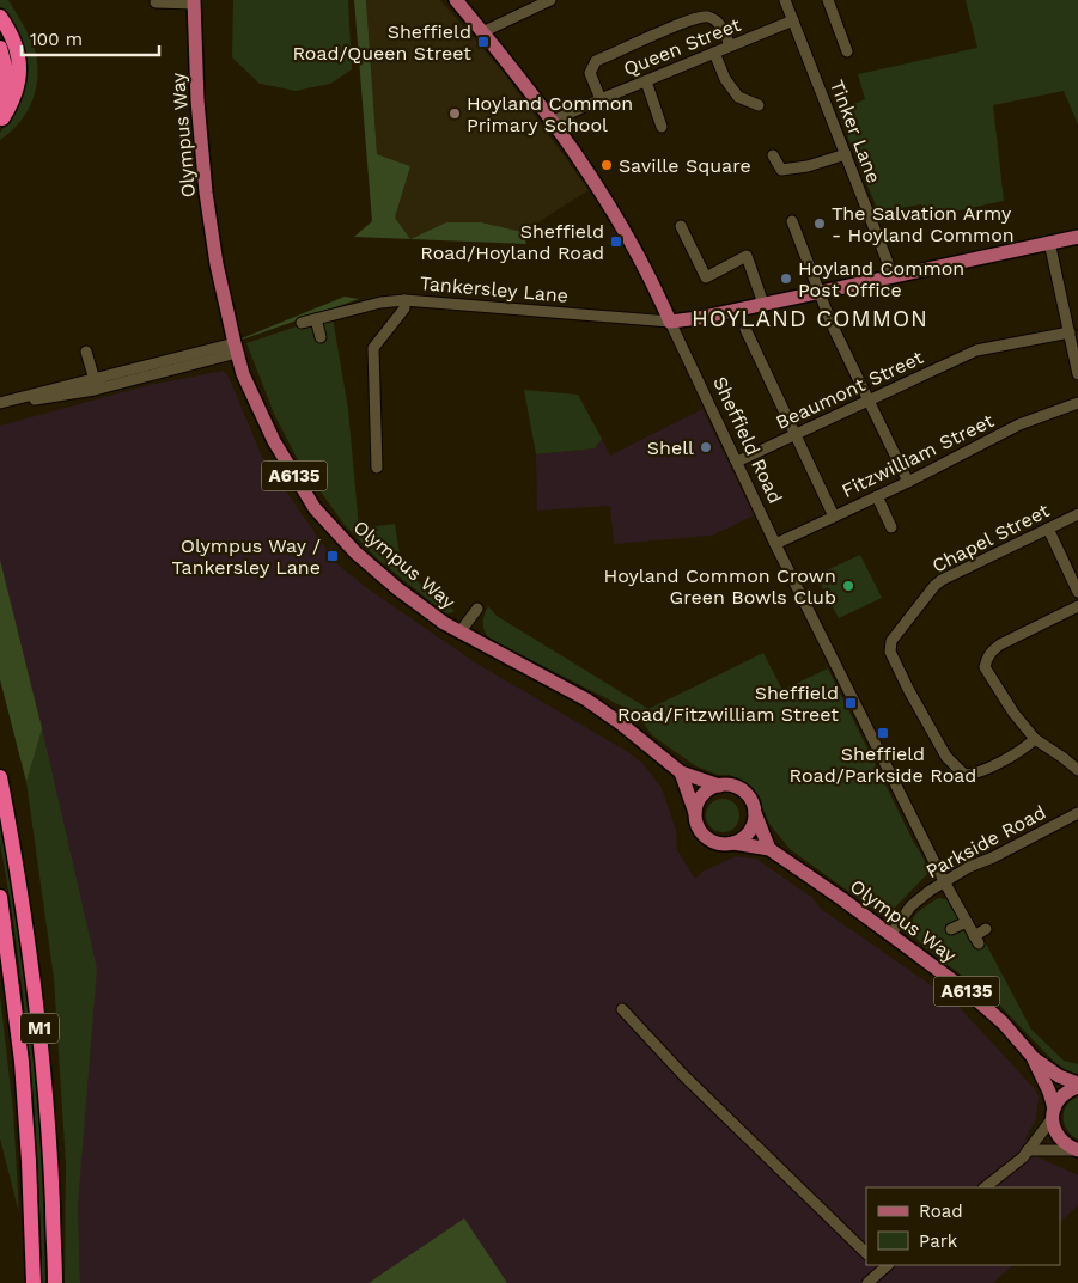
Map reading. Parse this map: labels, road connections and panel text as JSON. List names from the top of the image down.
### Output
{
  "streets": {
    "highway": ["M1"],
    "main road": ["Olympus Way", "Sheffield Road", "A6135"],
    "street": [
      "Queen Street",
      "Tinker Lane",
      "Tankersley Lane",
      "Beaumont Street",
      "Fitzwilliam Street",
      "Chapel Street",
      "Parkside Road"
    ]
  },
  "crossings": [
    ["Queen Street", "Tinker Lane"],
    ["Queen Street", "Sheffield Road"],
    ["Olympus Way", "Parkside Road"],
    ["Tankersley Lane", "Sheffield Road"],
    ["Beaumont Street", "Sheffield Road"],
    ["Sheffield Road", "Fitzwilliam Street"],
    ["Sheffield Road", "Parkside Road"]
  ],
  "districts": ["HOYLAND COMMON"],
  "places": {
    "transit": [
      "Sheffield Road/Queen Street",
      "Sheffield Road/Hoyland Road",
      "Olympus Way / Tankersley Lane",
      "Sheffield Road/Fitzwilliam Street",
      "Sheffield Road/Parkside Road"
    ],
    "other": [
      "Hoyland Common Primary School",
      "Saville Square",
      "The Salvation Army - Hoyland Common",
      "Hoyland Common Post Office",
      "Shell",
      "Hoyland Common Crown Green Bowls Club"
    ]
  },
  "legend": ["Road", "Park"],
  "scale_bar": "100 m"
}
